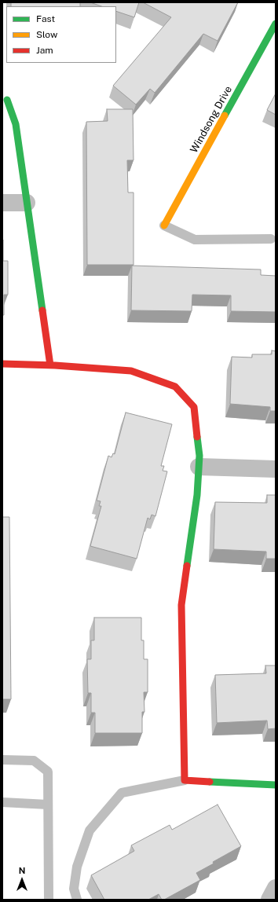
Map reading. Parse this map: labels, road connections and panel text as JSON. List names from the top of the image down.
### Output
{
  "streets": {
    "street": ["Windsong Drive"]
  },
  "legend": ["Fast", "Slow", "Jam"],
  "north": "top"
}
